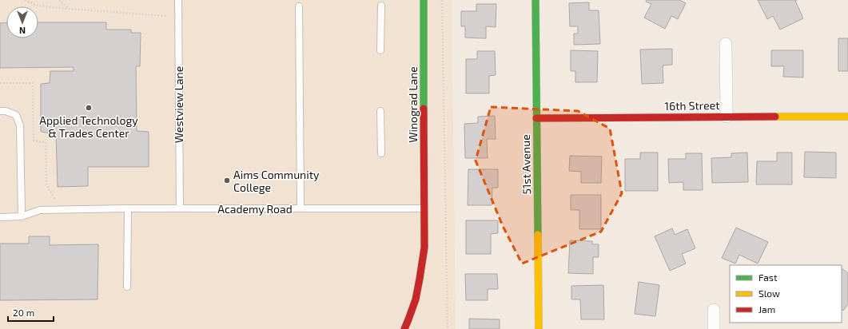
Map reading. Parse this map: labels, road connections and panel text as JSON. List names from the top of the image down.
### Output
{
  "streets": {
    "street": ["Winograd Lane", "16th Street", "51st Avenue"],
    "lane": ["Westview Lane", "Academy Road"]
  },
  "crossings": [
    ["Westview Lane", "Academy Road"],
    ["Winograd Lane", "Academy Road"],
    ["16th Street", "51st Avenue"]
  ],
  "places": ["Applied Technology & Trades Center", "Aims Community College"],
  "legend": ["Fast", "Slow", "Jam"],
  "scale_bar": "20 m",
  "north": "bottom"
}
